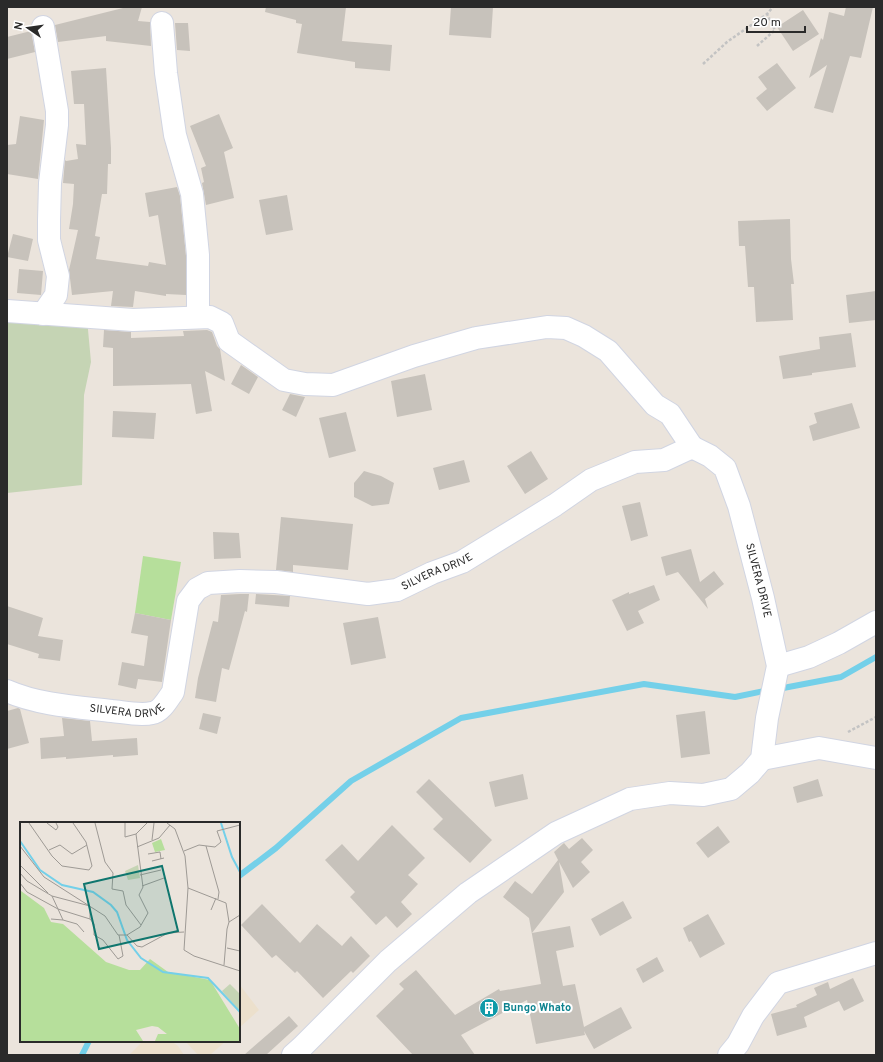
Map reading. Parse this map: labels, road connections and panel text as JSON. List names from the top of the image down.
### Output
{
  "streets": {
    "street": ["SILVERA DRIVE"]
  },
  "places": {
    "building": ["Bungo Whato"]
  },
  "scale_bar": "20 m",
  "north": "left"
}
